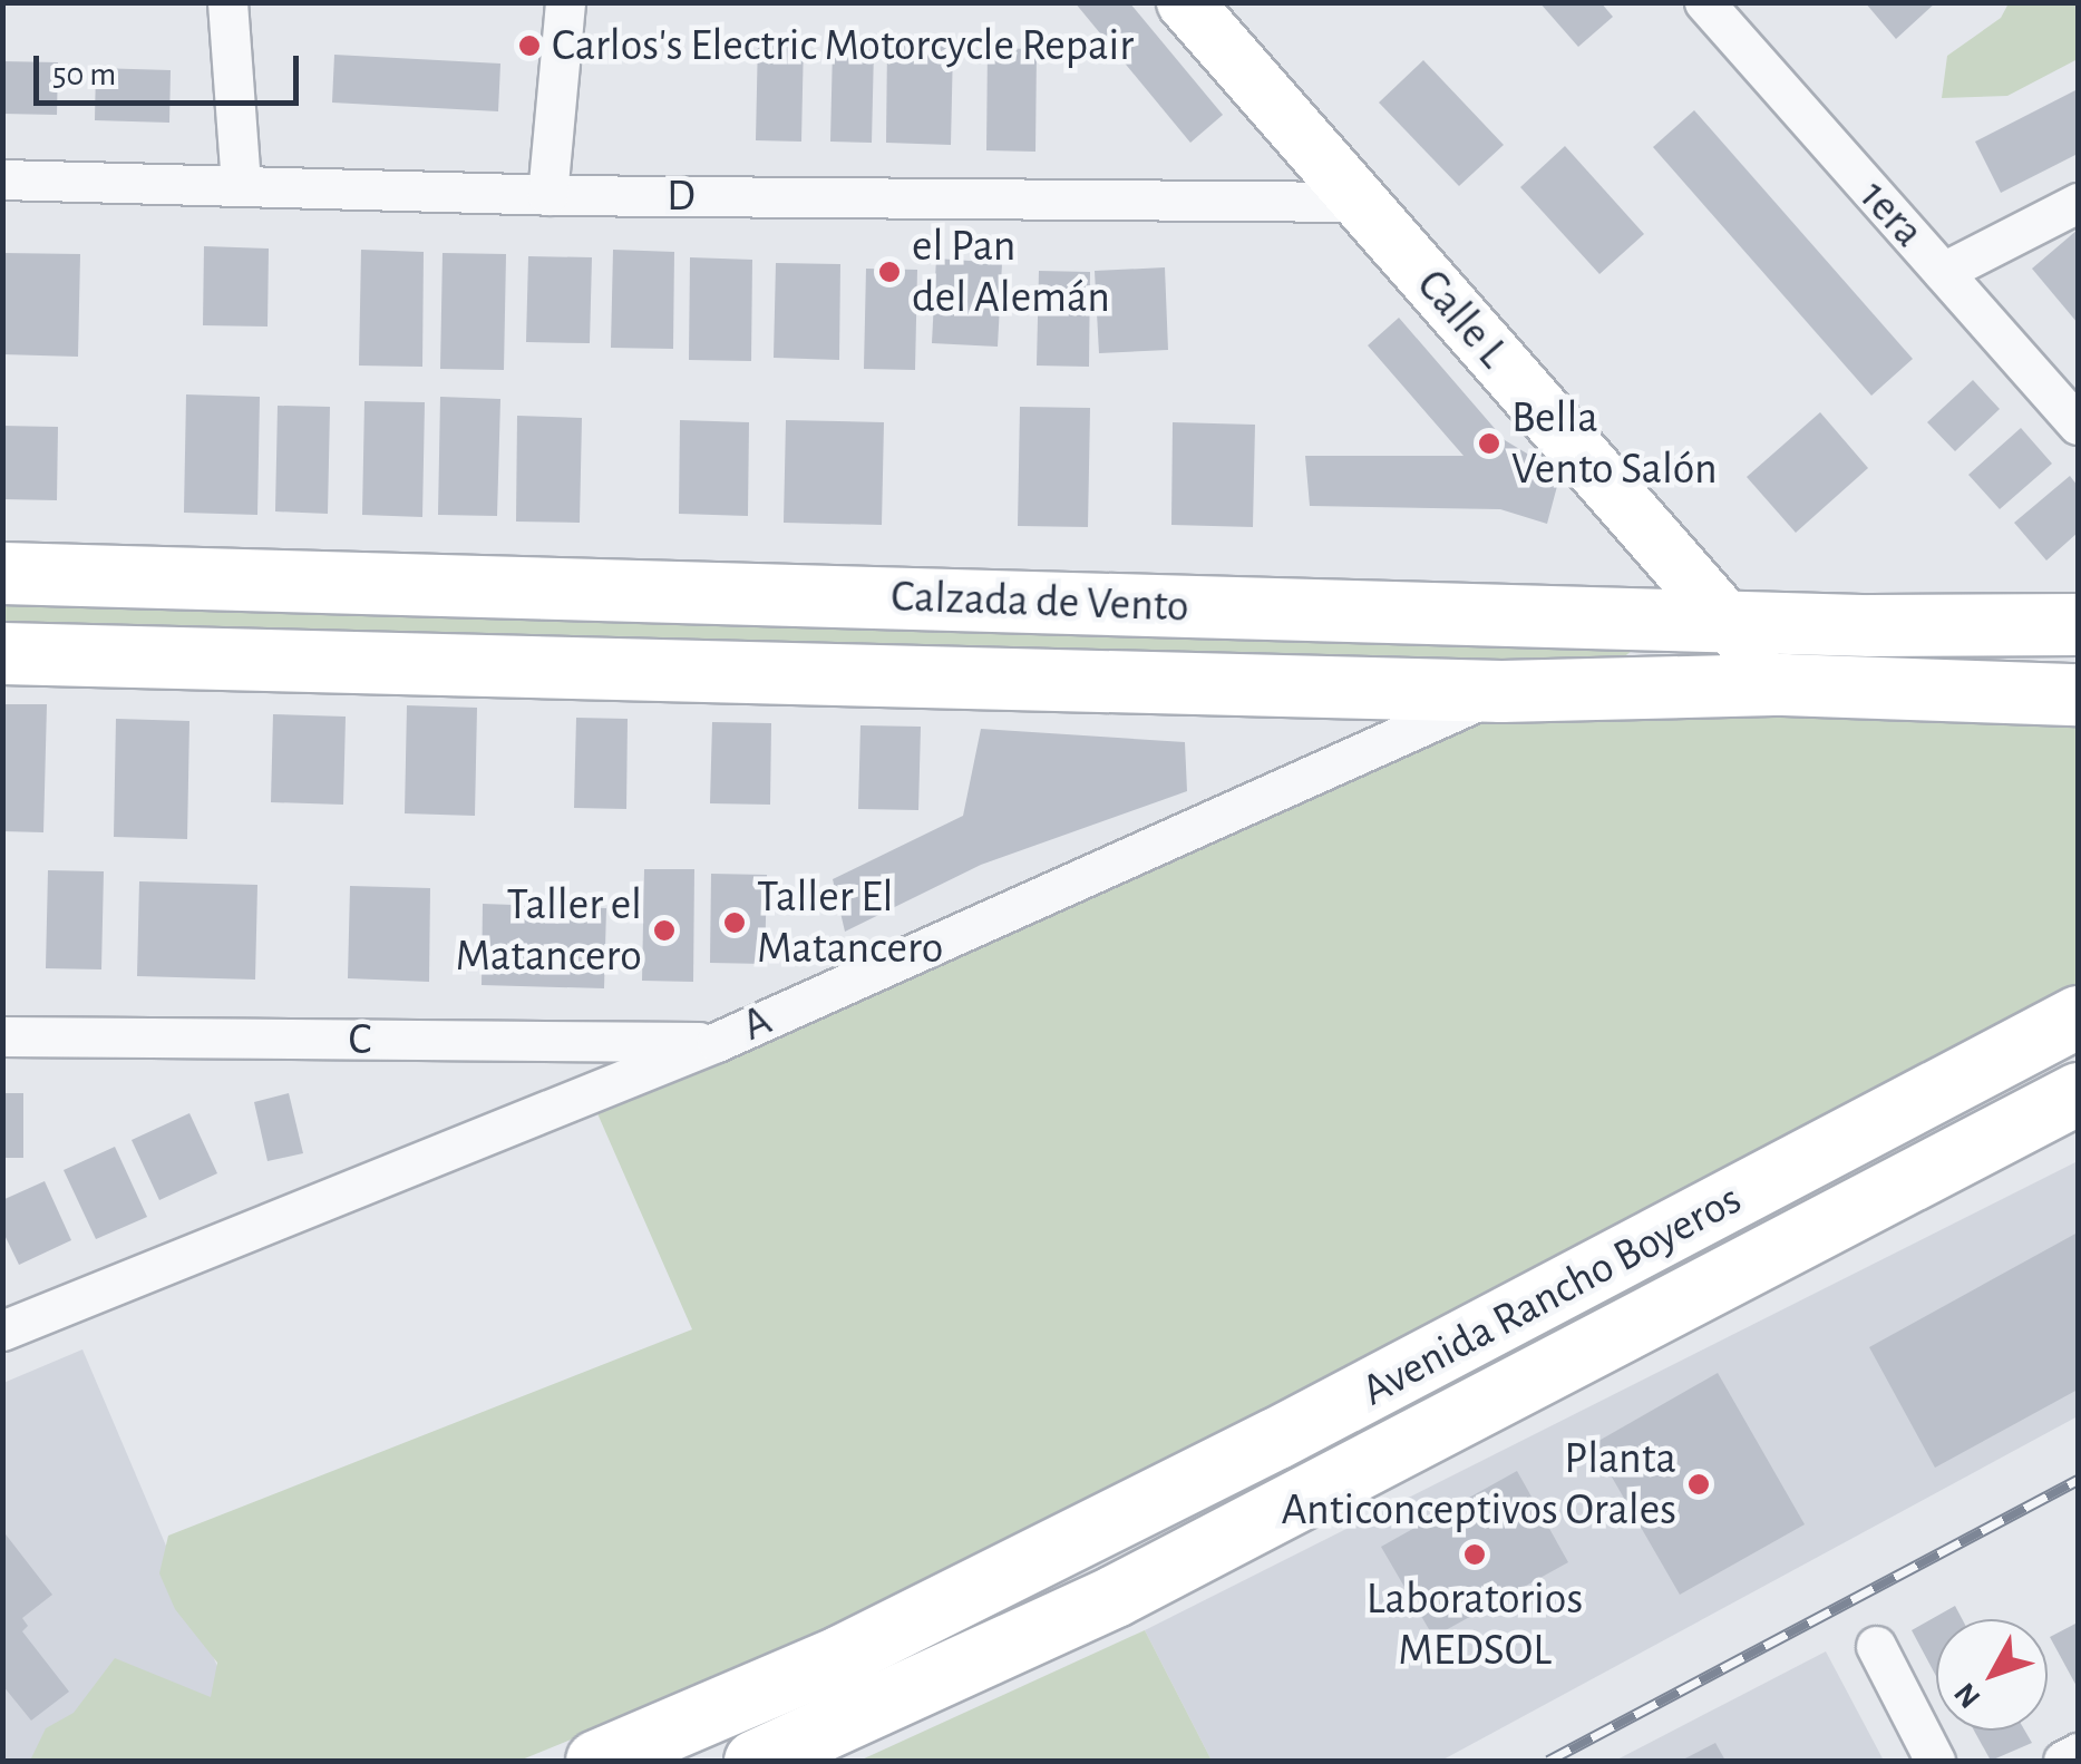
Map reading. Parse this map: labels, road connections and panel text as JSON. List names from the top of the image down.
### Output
{
  "streets": {
    "main road": ["Calzada de Vento", "Avenida Rancho Boyeros"],
    "street": [
      "D",
      "1era",
      "Calle L",
      "A",
      "C"
    ]
  },
  "crossings": [
    ["D", "Calle L"],
    ["Calle L", "Calzada de Vento"],
    ["Calzada de Vento", "A"],
    ["A", "C"]
  ],
  "places": [
    "Carlos's Electric Motorcycle Repair",
    "el Pan del Alemán",
    "Bella Vento Salón",
    "Taller El Matancero",
    "Taller el Matancero",
    "Planta Anticonceptivos Orales",
    "Laboratorios MEDSOL"
  ],
  "scale_bar": "50 m",
  "north": "bottom left"
}
